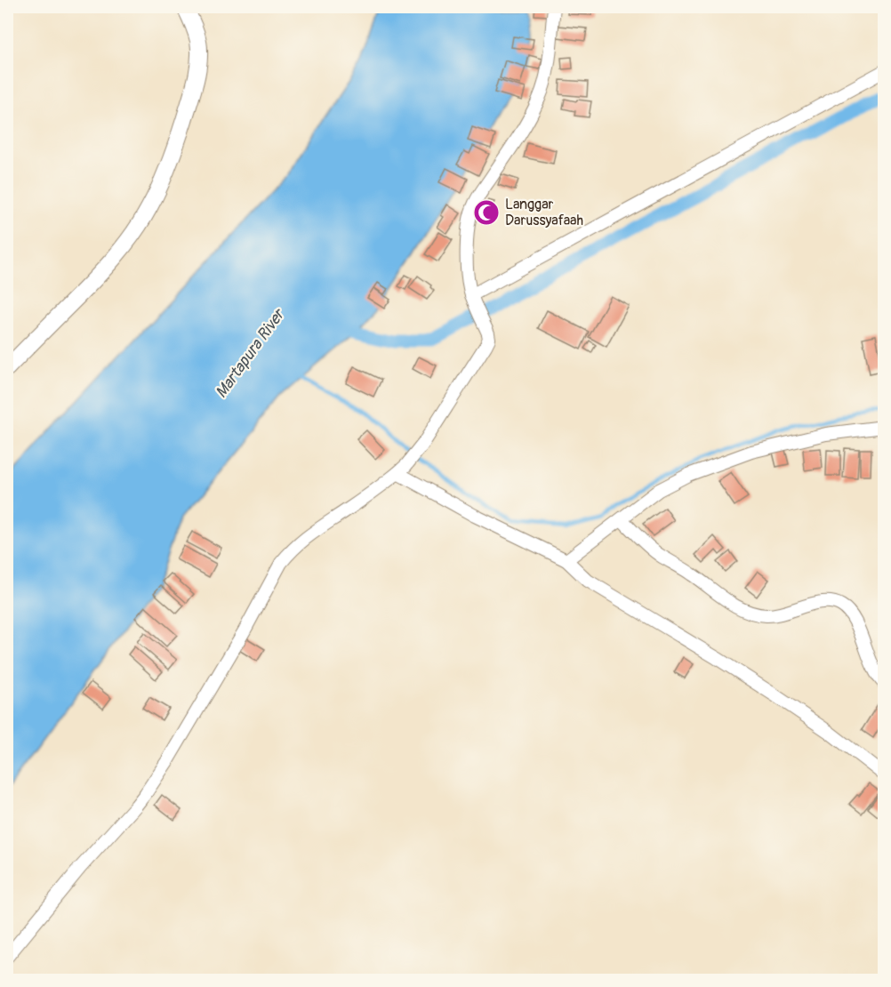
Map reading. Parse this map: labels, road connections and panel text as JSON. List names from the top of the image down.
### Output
{
  "water": ["Martapura River"],
  "places": {
    "mosque": ["Langgar Darussyafaah"]
  }
}
